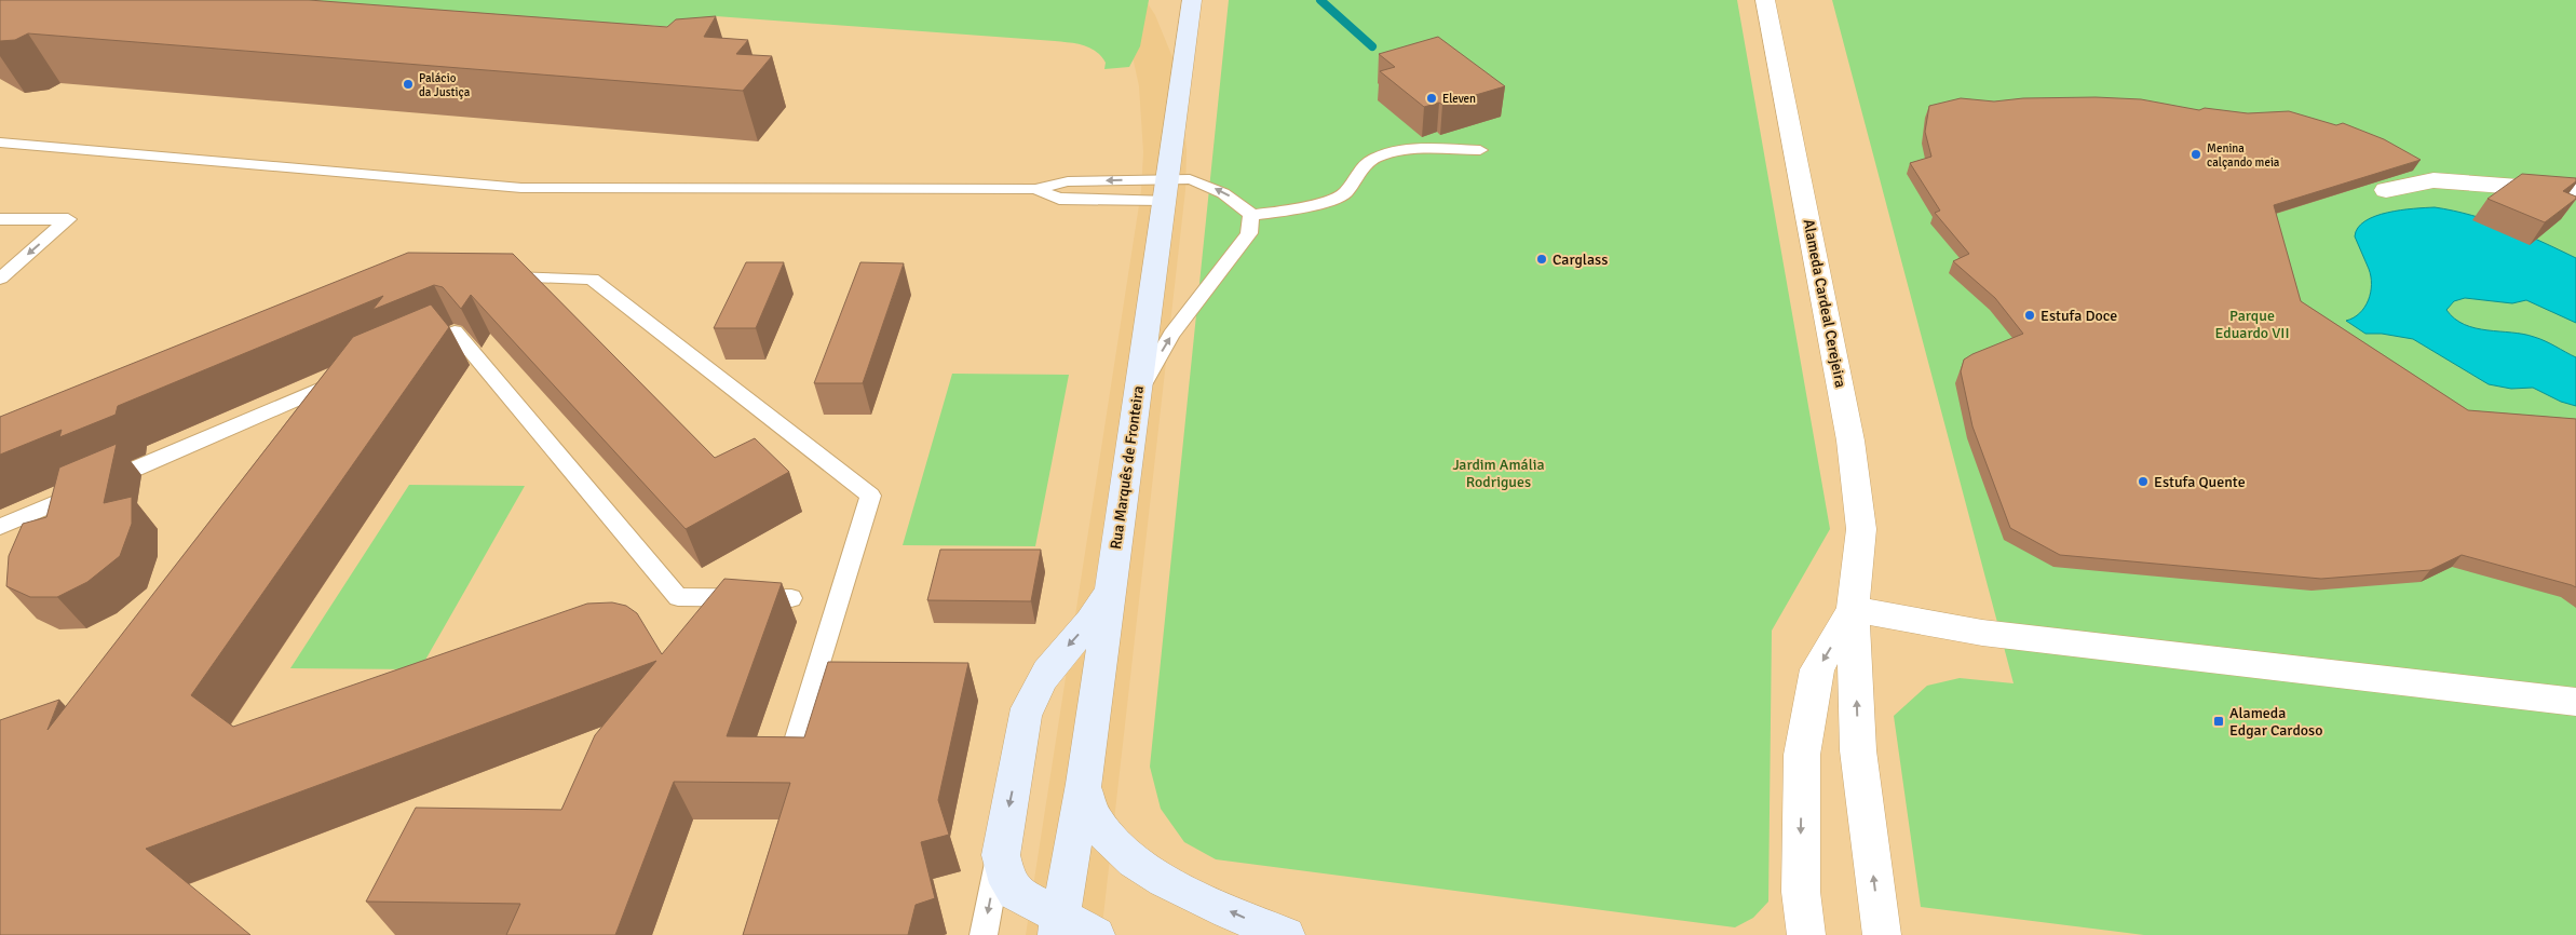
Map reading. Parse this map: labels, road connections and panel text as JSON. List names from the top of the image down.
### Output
{
  "streets": {
    "main road": ["Rua Marquês de Fronteira"],
    "street": ["Alameda Cardeal Cerejeira"]
  },
  "parks": ["Parque Eduardo VII", "Jardim Amália Rodrigues"],
  "places": {
    "other": [
      "Palácio da Justiça",
      "Eleven",
      "Menina calçando meia",
      "Carglass",
      "Estufa Doce",
      "Estufa Quente"
    ],
    "transit": ["Alameda Edgar Cardoso"]
  }
}
